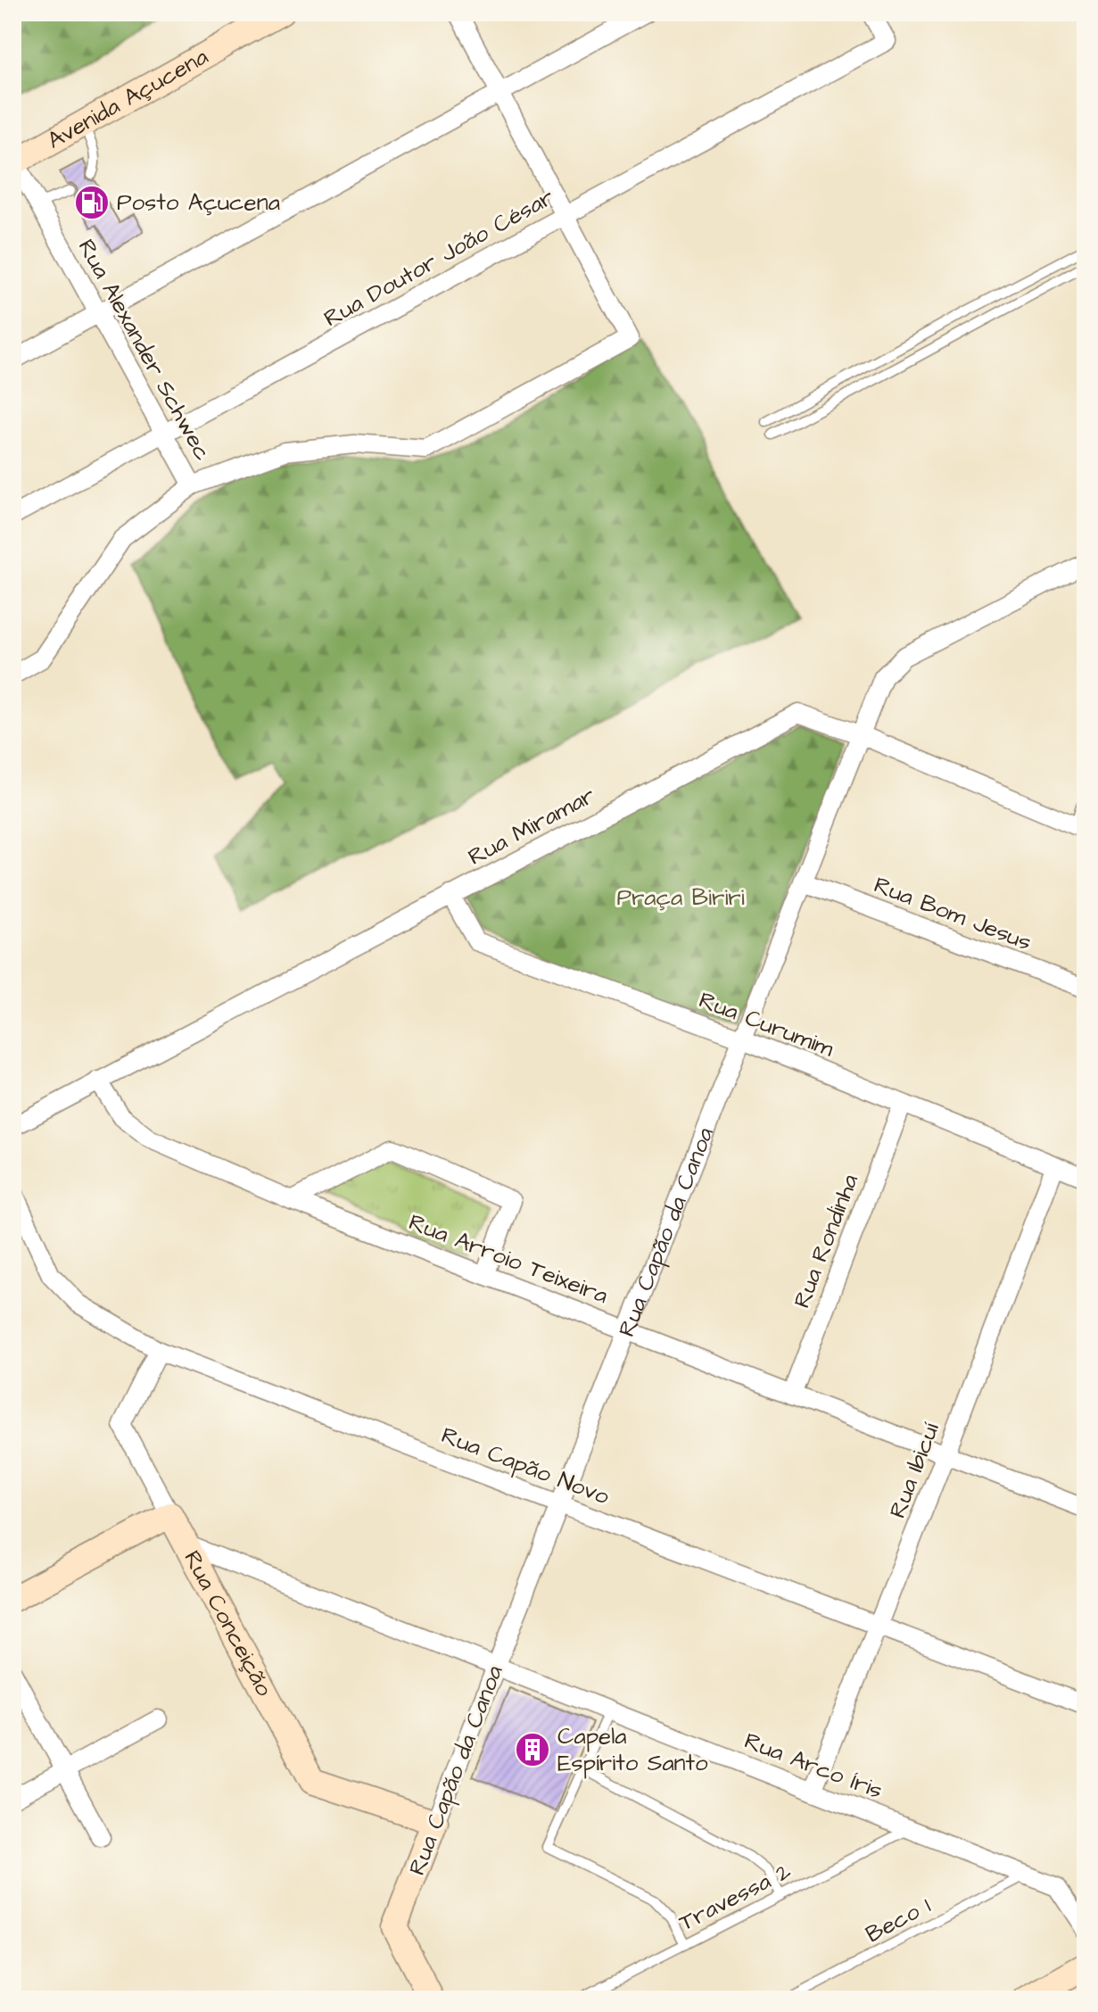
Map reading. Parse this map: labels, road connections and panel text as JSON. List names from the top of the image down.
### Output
{
  "streets": {
    "street": [
      "Avenida Açucena",
      "Rua Doutor João César",
      "Rua Alexander Schwec",
      "Rua Miramar",
      "Rua Bom Jesus",
      "Rua Curumim",
      "Rua Capão da Canoa",
      "Rua Rondinha",
      "Rua Arroio Teixeira",
      "Rua Capão Novo",
      "Rua Ibicuí",
      "Rua Conceição",
      "Rua Arco Íris"
    ],
    "lane": ["Travessa 2", "Beco 1"]
  },
  "crossings": [
    ["Avenida Açucena", "Rua Alexander Schwec"],
    ["Rua Doutor João César", "Rua Alexander Schwec"],
    ["Rua Miramar", "Rua Curumim"],
    ["Rua Miramar", "Rua Capão da Canoa"],
    ["Rua Miramar", "Rua Arroio Teixeira"],
    ["Rua Bom Jesus", "Rua Capão da Canoa"],
    ["Rua Curumim", "Rua Capão da Canoa"],
    ["Rua Curumim", "Rua Rondinha"],
    ["Rua Curumim", "Rua Ibicuí"],
    ["Rua Capão da Canoa", "Rua Arroio Teixeira"],
    ["Rua Capão da Canoa", "Rua Capão Novo"],
    ["Rua Capão da Canoa", "Rua Conceição"],
    ["Rua Capão da Canoa", "Rua Arco Íris"],
    ["Rua Rondinha", "Rua Arroio Teixeira"],
    ["Rua Arroio Teixeira", "Rua Ibicuí"],
    ["Rua Capão Novo", "Rua Ibicuí"],
    ["Rua Capão Novo", "Rua Conceição"],
    ["Rua Ibicuí", "Rua Arco Íris"],
    ["Rua Conceição", "Rua Arco Íris"],
    ["Rua Arco Íris", "Travessa 2"],
    ["Rua Arco Íris", "Beco 1"]
  ],
  "parks": ["Praça Biriri"],
  "places": {
    "fuel station": ["Posto Açucena"],
    "building": ["Capela Espírito Santo"]
  }
}
